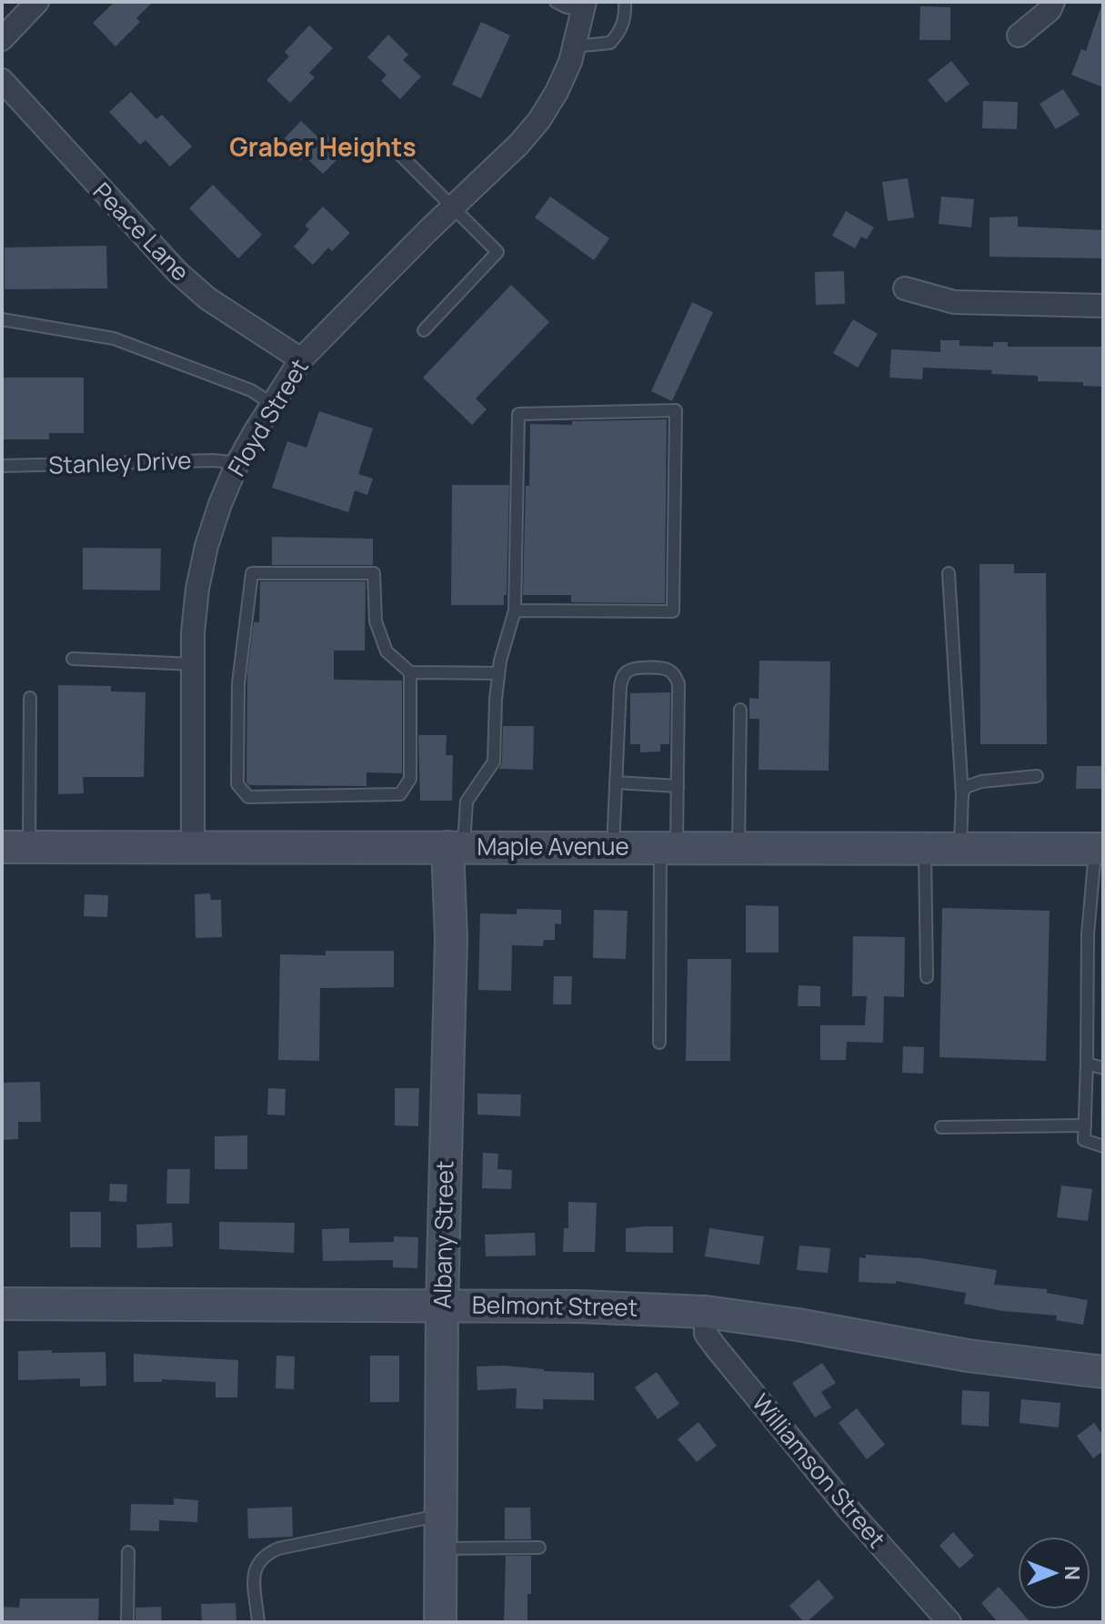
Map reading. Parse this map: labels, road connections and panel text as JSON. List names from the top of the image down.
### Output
{
  "streets": {
    "street": [
      "Peace Lane",
      "Floyd Street",
      "Maple Avenue",
      "Albany Street",
      "Belmont Street",
      "Williamson Street"
    ],
    "lane": ["Stanley Drive"]
  },
  "crossings": [
    ["Peace Lane", "Floyd Street"],
    ["Floyd Street", "Stanley Drive"],
    ["Floyd Street", "Maple Avenue"],
    ["Maple Avenue", "Albany Street"],
    ["Albany Street", "Belmont Street"],
    ["Belmont Street", "Williamson Street"]
  ],
  "districts": ["Graber Heights"],
  "north": "right"
}
